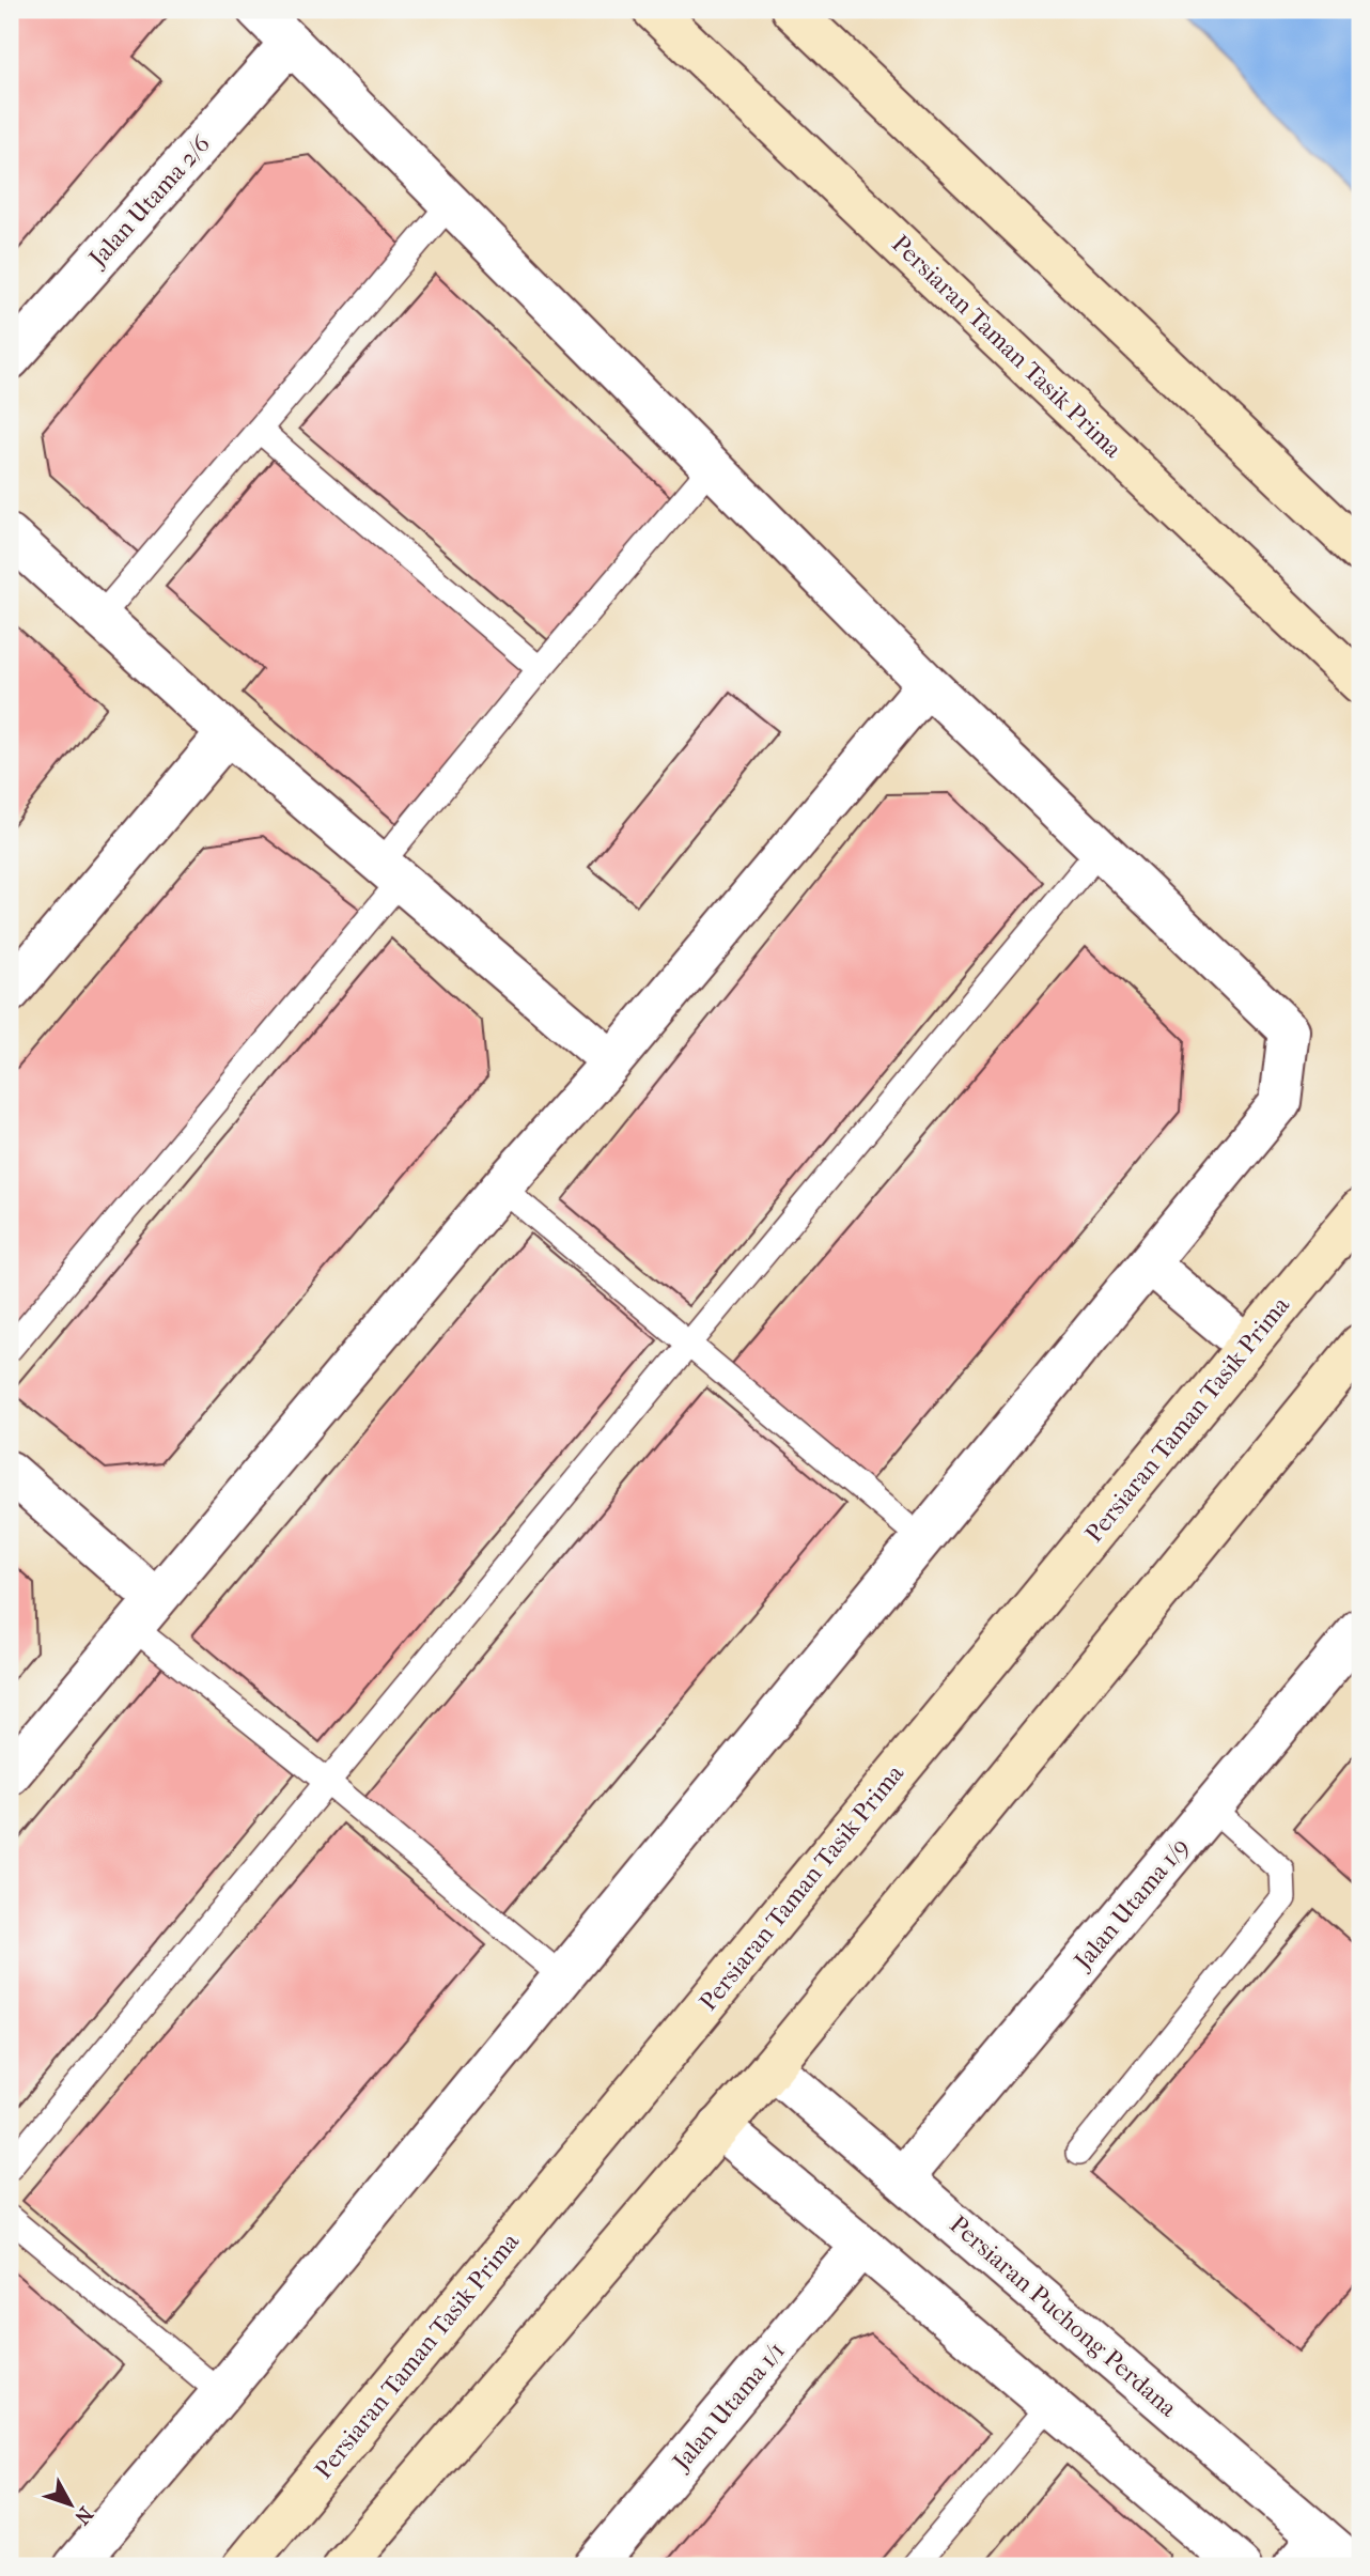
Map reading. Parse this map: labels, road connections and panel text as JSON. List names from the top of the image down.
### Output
{
  "streets": {
    "main road": ["Persiaran Taman Tasik Prima"],
    "street": [
      "Jalan Utama 2/6",
      "Jalan Utama 1/9",
      "Persiaran Puchong Perdana",
      "Jalan Utama 1/1"
    ]
  },
  "crossings": [
    ["Jalan Utama 1/9", "Persiaran Puchong Perdana"]
  ],
  "north": "bottom right"
}
